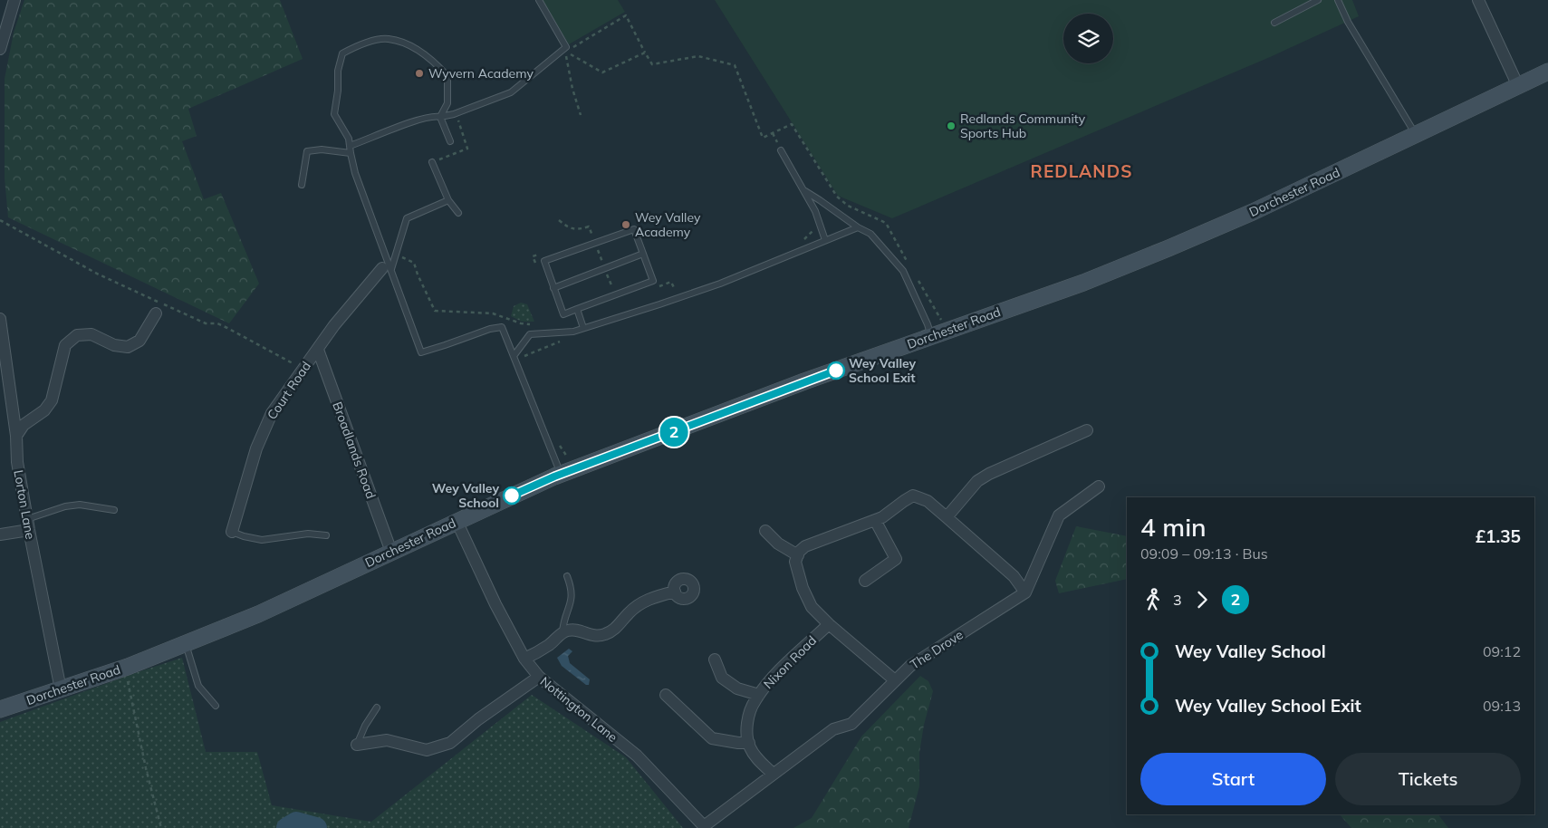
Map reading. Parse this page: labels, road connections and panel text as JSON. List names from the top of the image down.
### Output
{
  "streets": {
    "main road": ["Dorchester Road"],
    "street": [
      "Court Road",
      "Broadlands Road",
      "Lorton Lane",
      "The Drove",
      "Nixon Road",
      "Nottington Lane"
    ]
  },
  "crossings": [
    ["Dorchester Road", "Broadlands Road"],
    ["Dorchester Road", "Lorton Lane"],
    ["Dorchester Road", "Nottington Lane"],
    ["Court Road", "Broadlands Road"],
    ["The Drove", "Nixon Road"],
    ["The Drove", "Nottington Lane"]
  ],
  "districts": ["REDLANDS"],
  "places": [
    "Wyvern Academy",
    "Redlands Community Sports Hub",
    "Wey Valley Academy",
    "Wey Valley School Exit",
    "Wey Valley School"
  ],
  "lines": ["bus line 2"],
  "page": {
    "on_map": "2",
    "heading": ["4 min", "09:09 – 09:13 · Bus", "£1.35"],
    "legs": ["3", "2"],
    "list": [
      {
        "name": "Wey Valley School",
        "value": "09:12"
      },
      {
        "name": "Wey Valley School Exit",
        "value": "09:13"
      }
    ],
    "buttons": ["Start", "Tickets"]
  }
}
